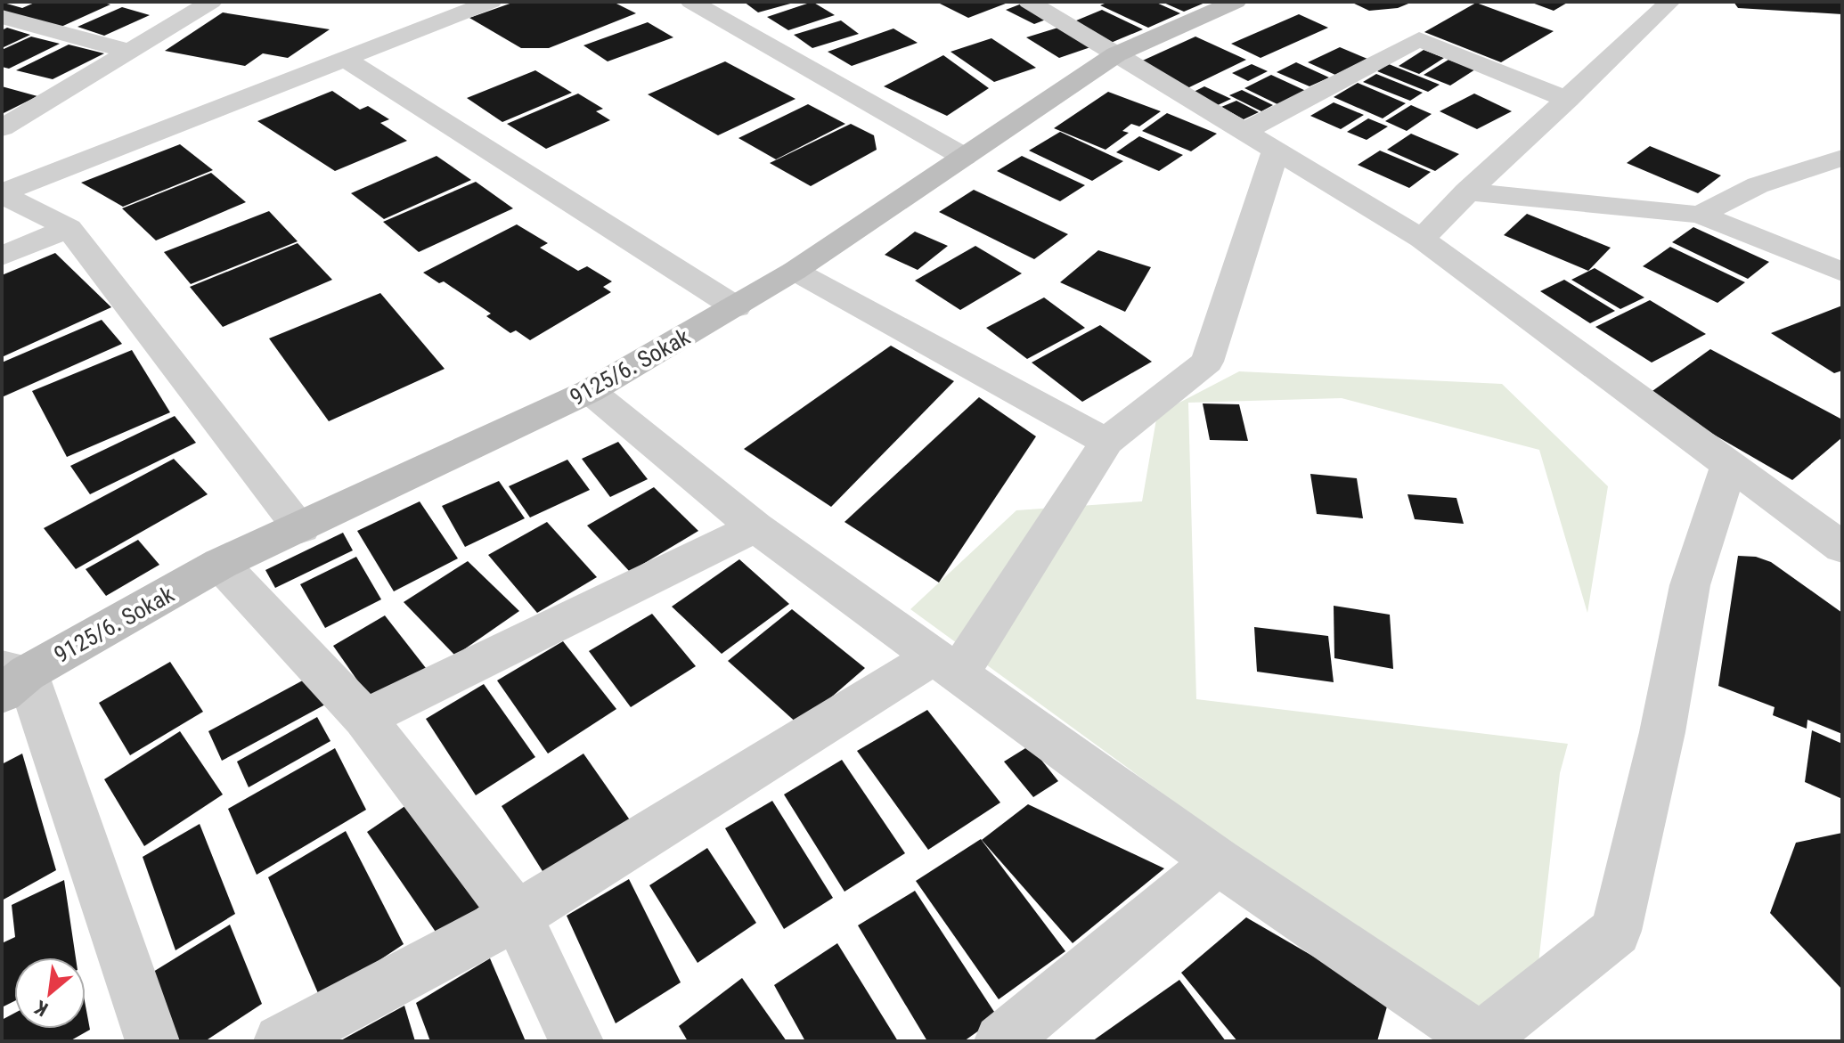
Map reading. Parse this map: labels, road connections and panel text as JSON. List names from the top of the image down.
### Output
{
  "streets": {
    "main road": ["9125/6. Sokak"]
  },
  "north": "bottom left"
}
